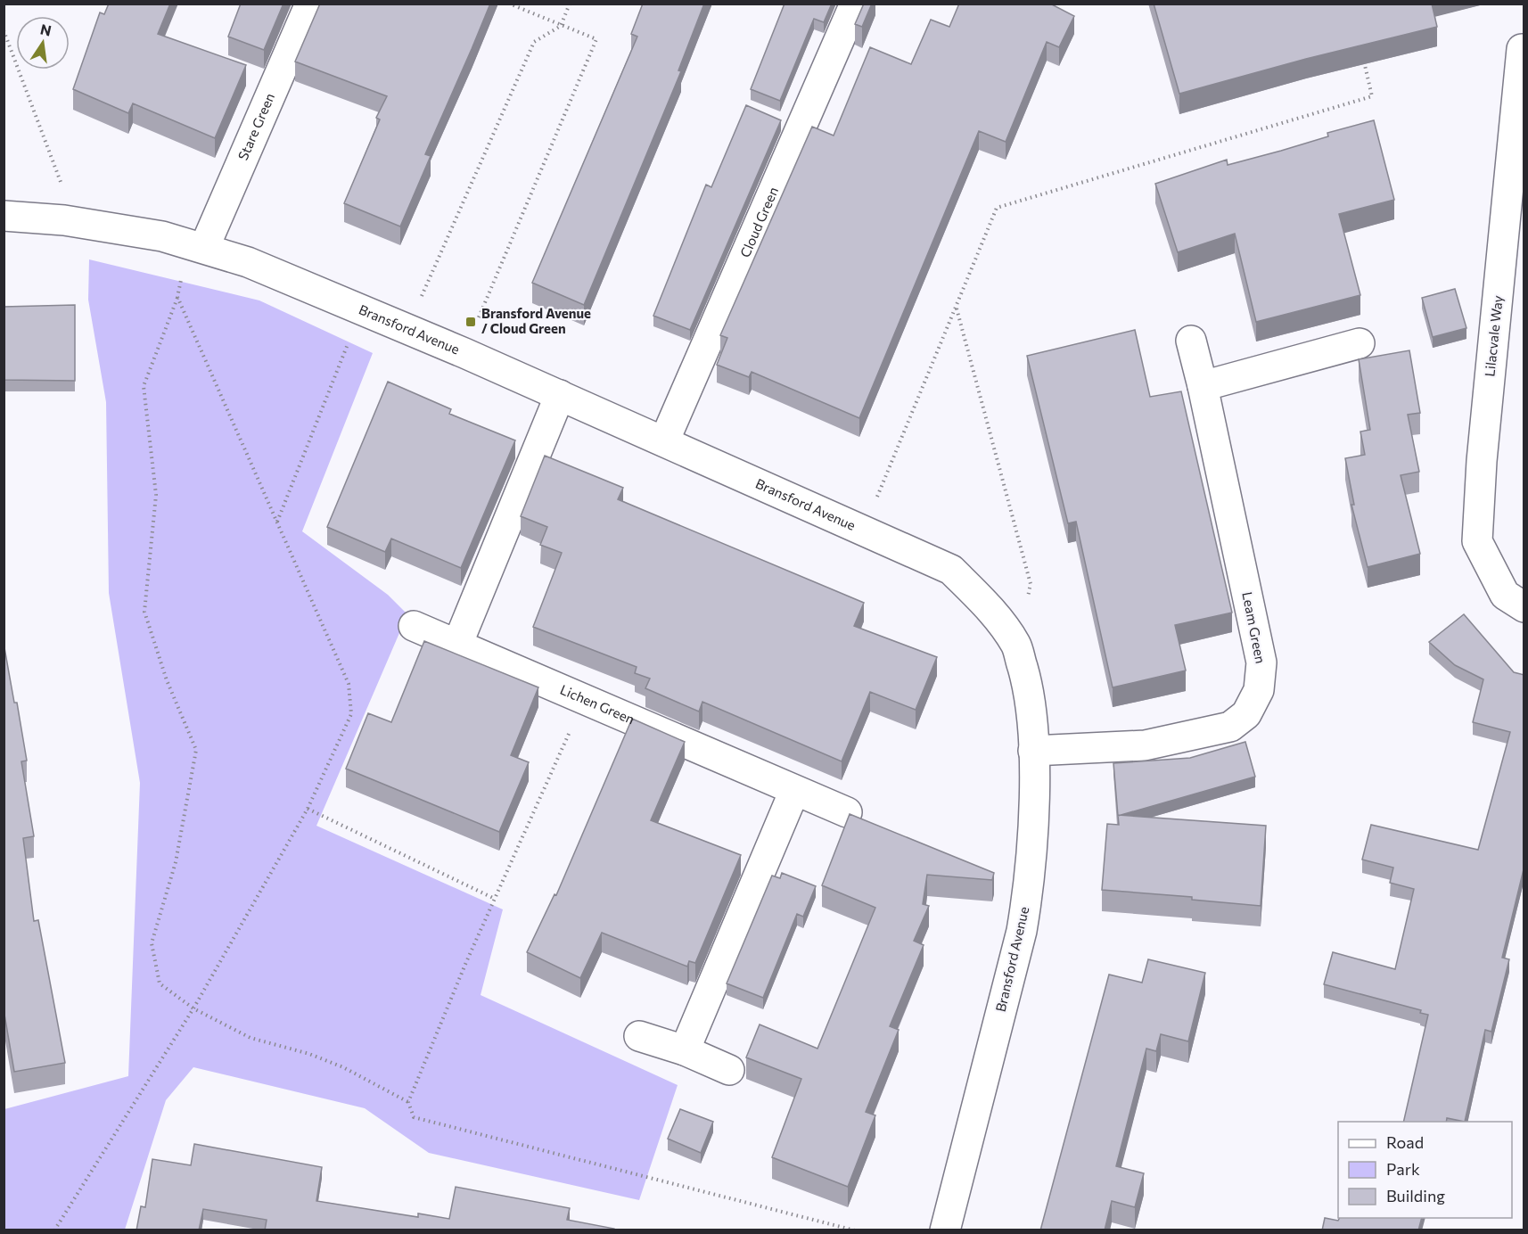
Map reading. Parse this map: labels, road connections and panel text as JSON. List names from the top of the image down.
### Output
{
  "streets": {
    "street": [
      "Stare Green",
      "Cloud Green",
      "Bransford Avenue",
      "Lilacvale Way",
      "Leam Green",
      "Lichen Green"
    ]
  },
  "crossings": [
    ["Stare Green", "Bransford Avenue"],
    ["Cloud Green", "Bransford Avenue"],
    ["Bransford Avenue", "Leam Green"]
  ],
  "places": {
    "transit": ["Bransford Avenue / Cloud Green"]
  },
  "legend": ["Road", "Park", "Building"],
  "north": "top"
}
